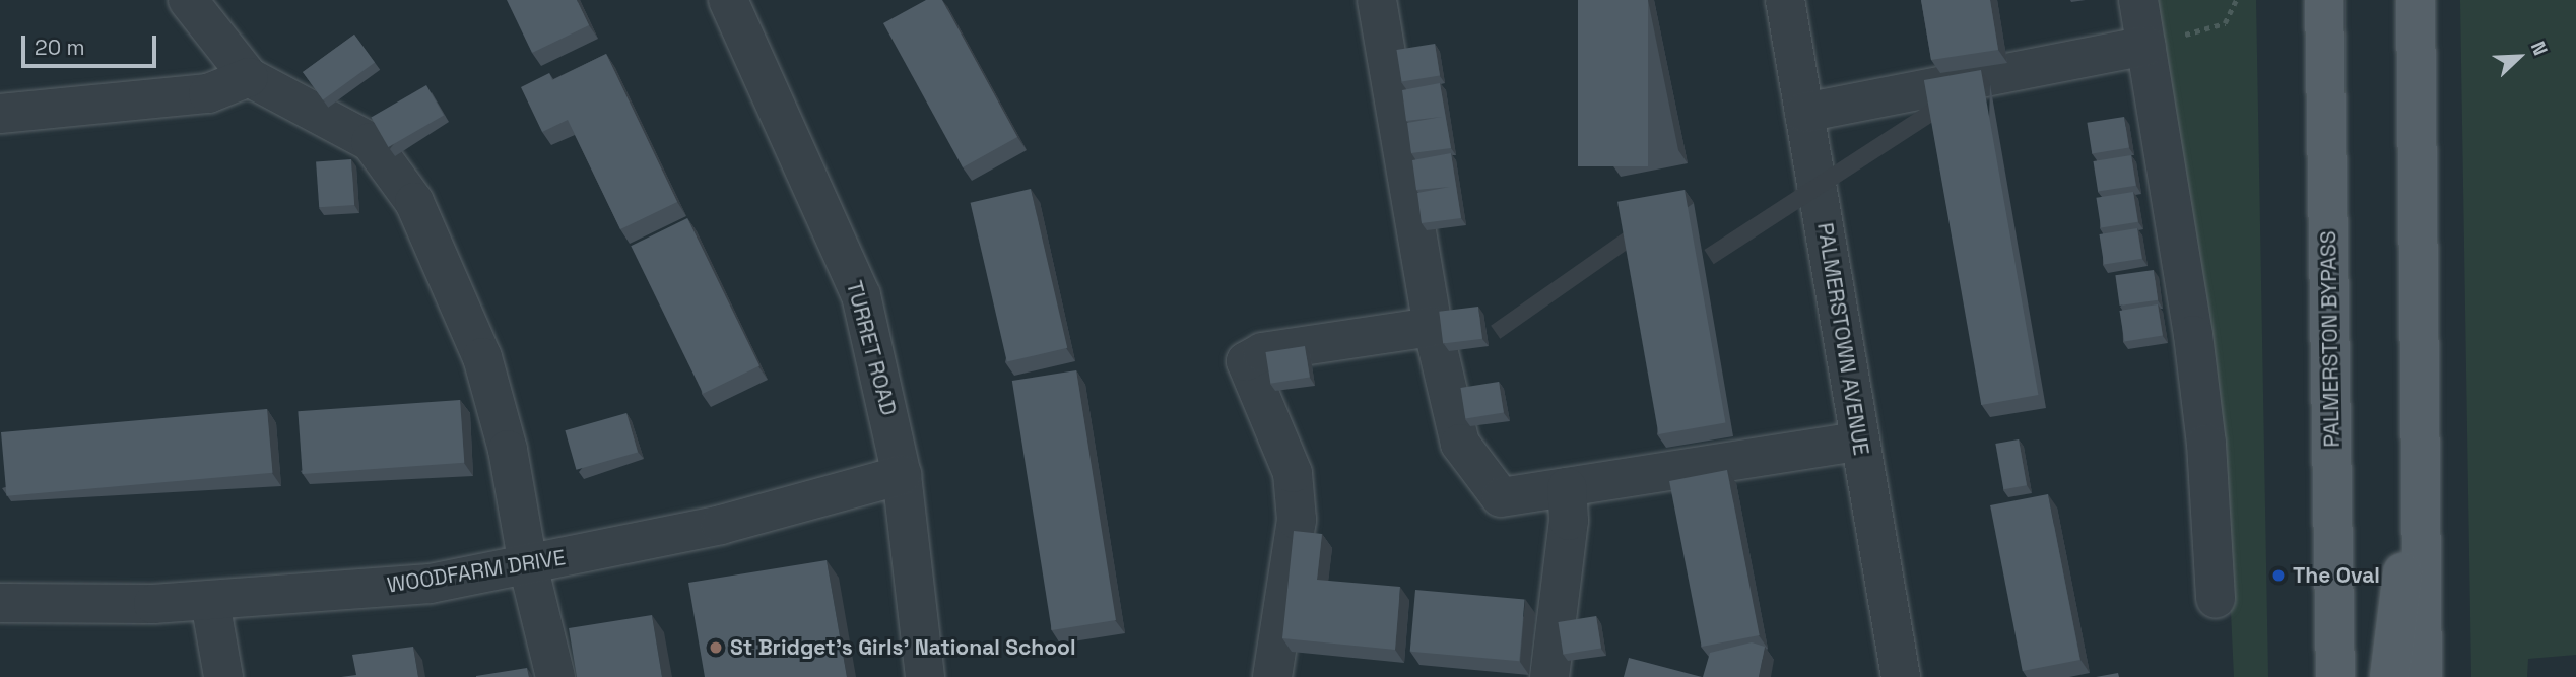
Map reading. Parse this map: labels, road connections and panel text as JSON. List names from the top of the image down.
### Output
{
  "streets": {
    "main road": ["PALMERSTON BYPASS"],
    "street": ["PALMERSTOWN AVENUE", "TURRET ROAD", "WOODFARM DRIVE"]
  },
  "crossings": [
    ["TURRET ROAD", "WOODFARM DRIVE"]
  ],
  "places": ["The Oval", "St Bridget's Girls' National School"],
  "scale_bar": "20 m",
  "north": "top right"
}
